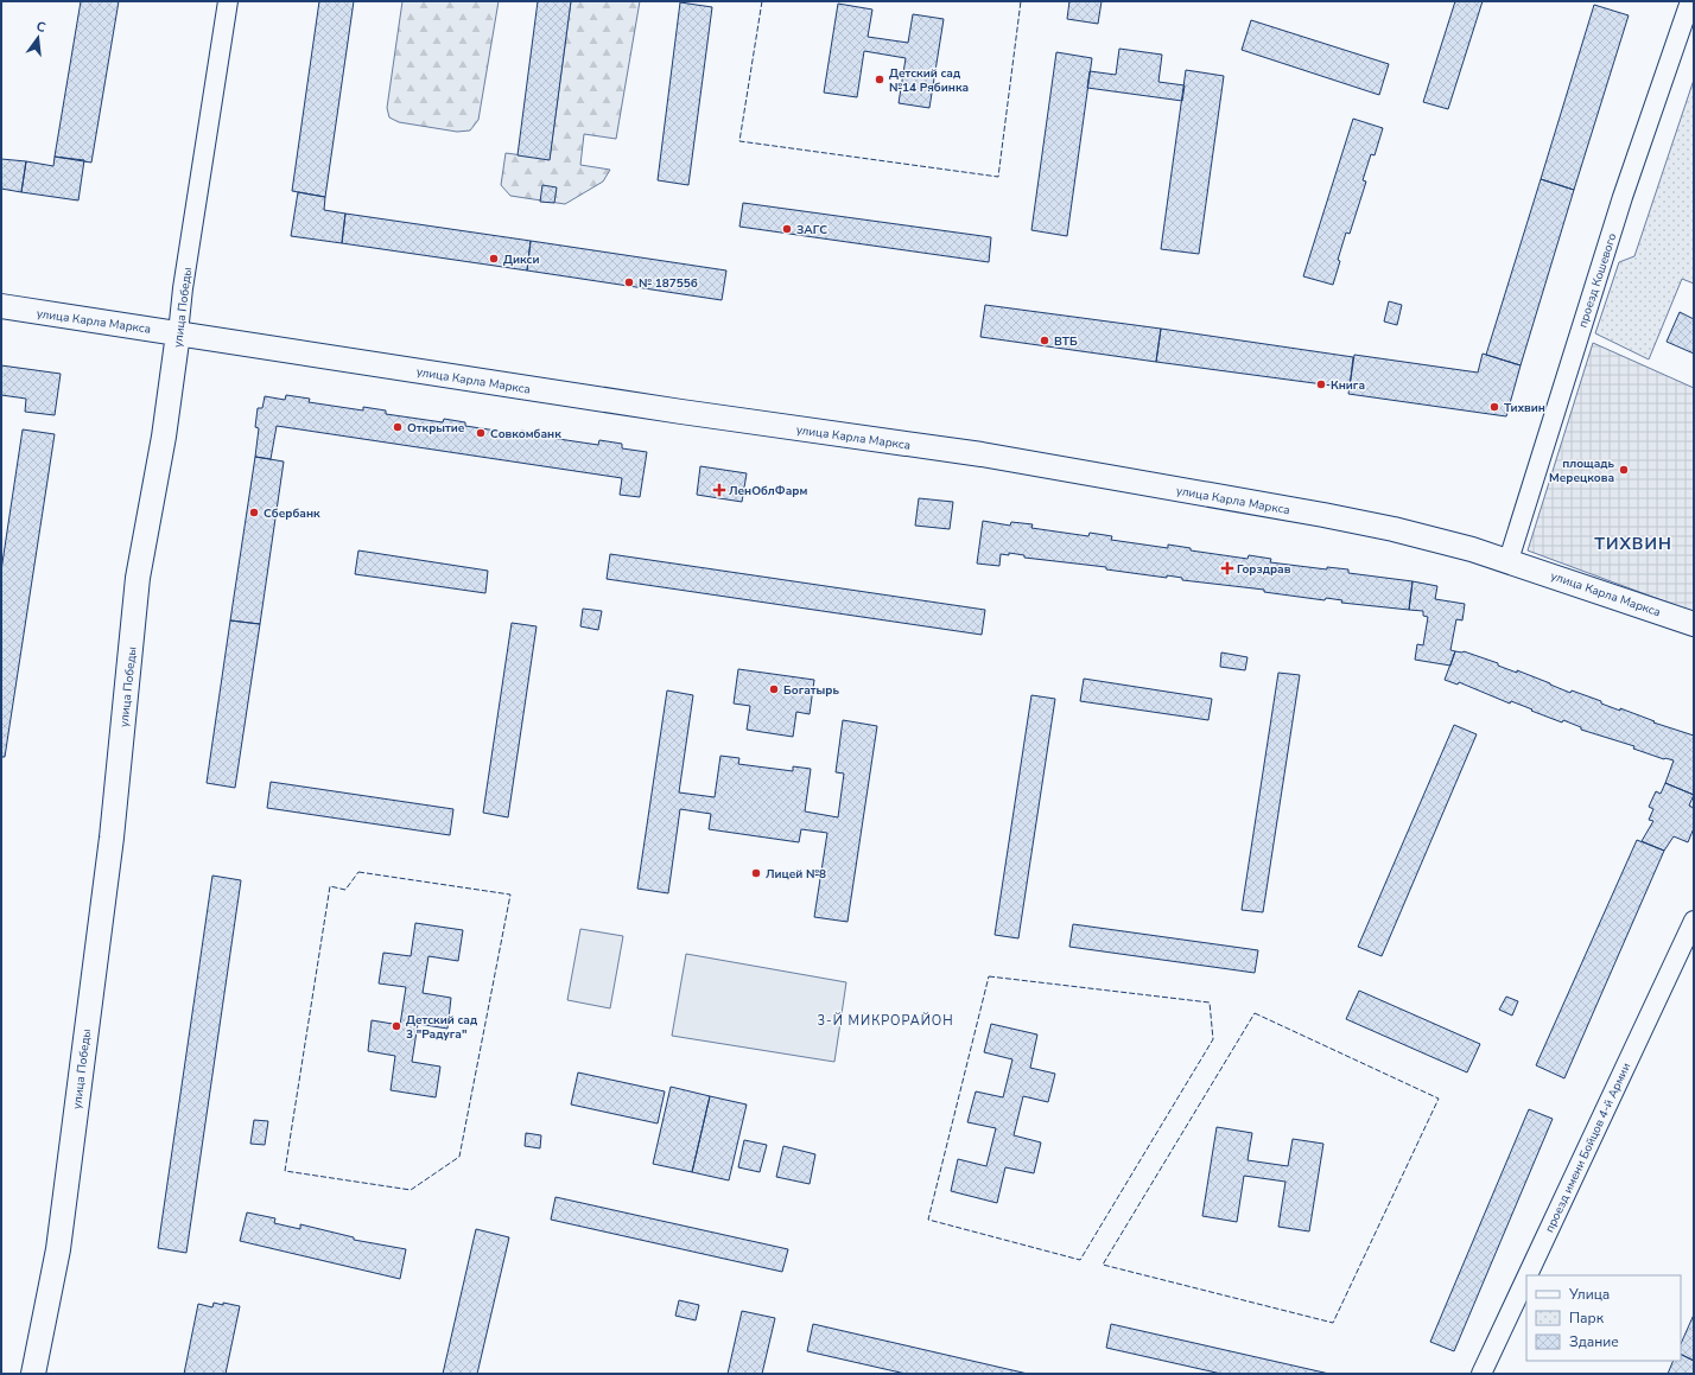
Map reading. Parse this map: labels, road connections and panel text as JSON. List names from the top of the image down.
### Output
{
  "streets": {
    "main road": ["улица Победы", "улица Карла Маркса"],
    "street": ["проезд Кошевого", "проезд имени Бойцов 4-й Армии"]
  },
  "crossings": [
    ["проезд Кошевого", "улица Карла Маркса"],
    ["улица Победы", "улица Карла Маркса"]
  ],
  "districts": ["ТИХВИН", "3-Й МИКРОРАЙОН"],
  "places": {
    "other": [
      "Детский сад №14 Рябинка",
      "ЗАГС",
      "Дикси",
      "№ 187556",
      "ВТБ",
      "Книга",
      "Тихвин",
      "Открытие",
      "Совкомбанк",
      "площадь Мерецкова",
      "Сбербанк",
      "Богатырь",
      "Лицей №8",
      "Детский сад 3 \"Радуга\""
    ],
    "health": ["ЛенОблФарм", "Горздрав"]
  },
  "legend": ["Улица", "Парк", "Здание"],
  "north": "top"
}
